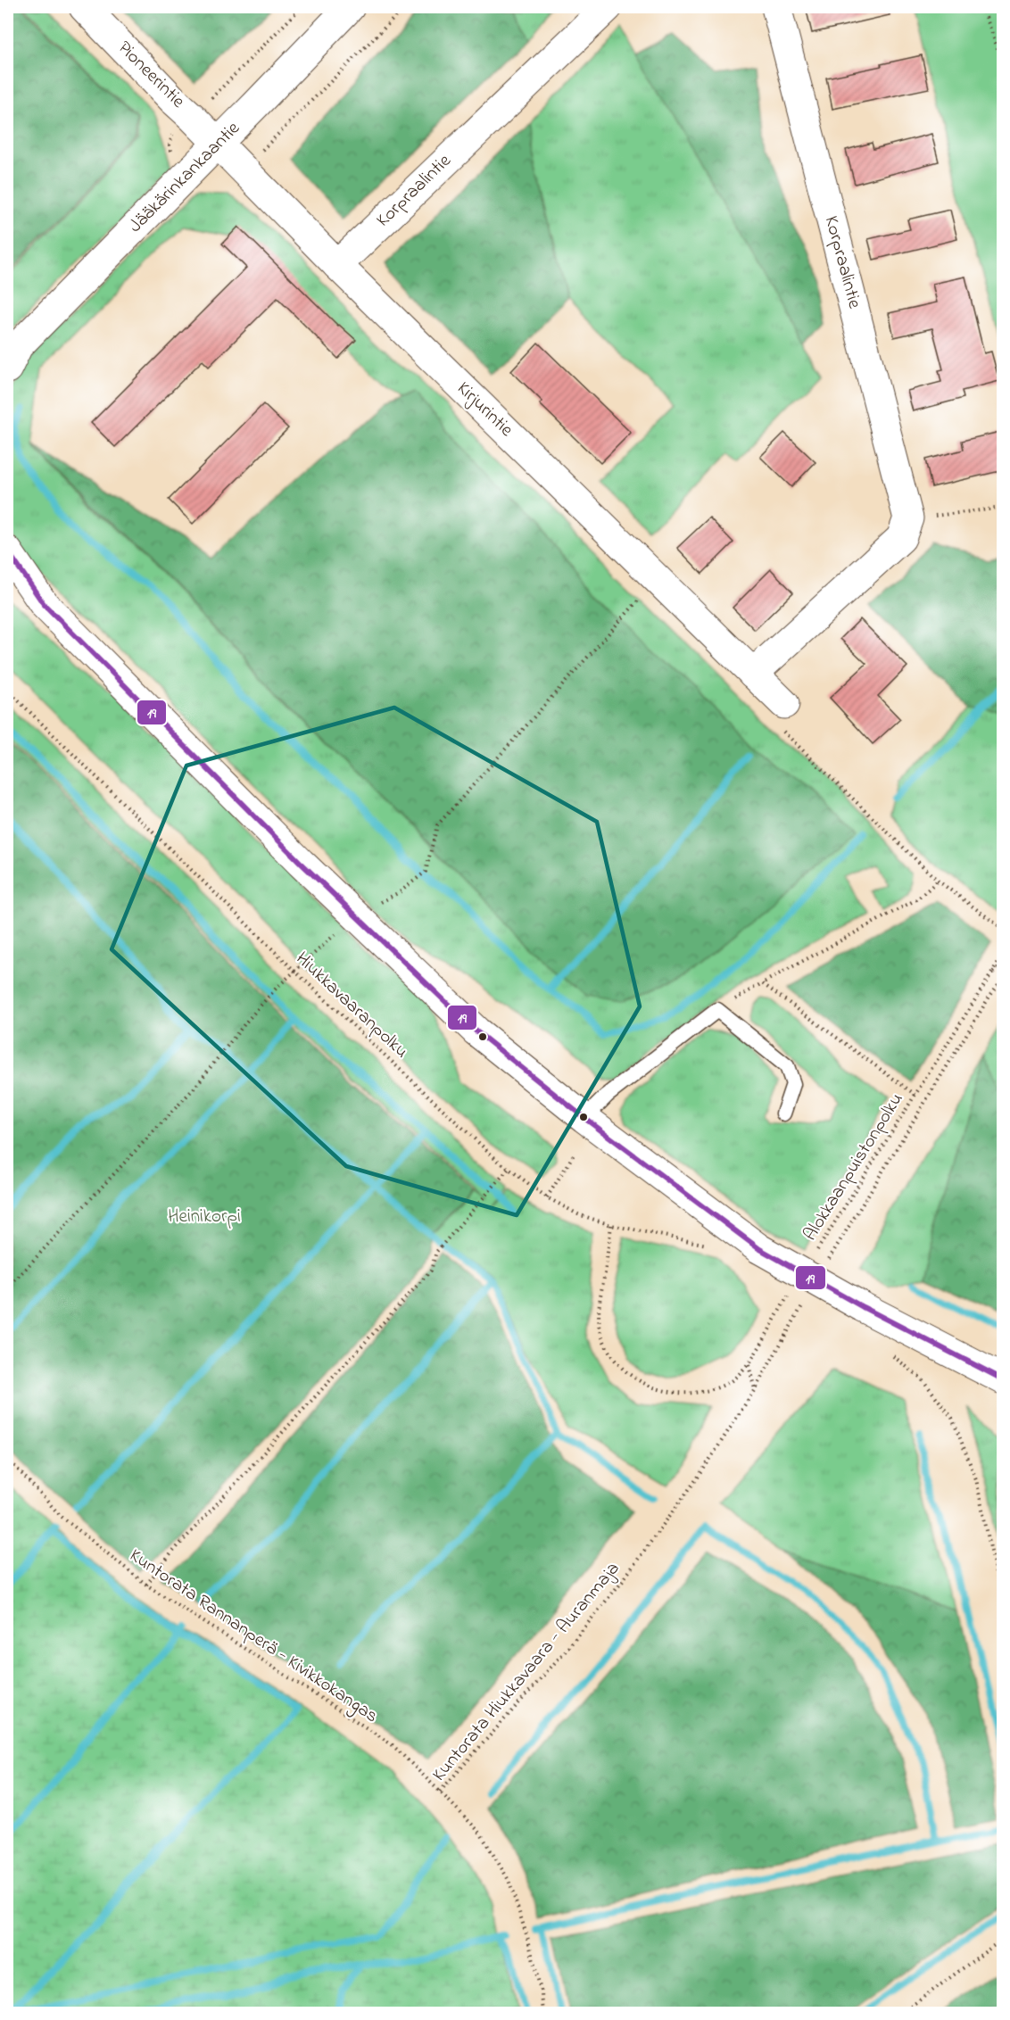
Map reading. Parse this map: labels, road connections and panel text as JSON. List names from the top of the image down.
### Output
{
  "streets": {
    "street": [
      "Pioneerintie",
      "Jääkärinkankaantie",
      "Korpraalintie",
      "Kirjurintie"
    ],
    "path": [
      "Hiukkavaaranpolku",
      "Alokkaanpuistonpolku",
      "Kuntorata Rannanperä - Kivikkokangas",
      "Kuntorata Hiukkavaara - Auranmaja"
    ]
  },
  "crossings": [
    ["Pioneerintie", "Jääkärinkankaantie"],
    ["Pioneerintie", "Kirjurintie"],
    ["Jääkärinkankaantie", "Kirjurintie"],
    ["Korpraalintie", "Kirjurintie"],
    ["Kuntorata Rannanperä - Kivikkokangas", "Kuntorata Hiukkavaara - Auranmaja"]
  ],
  "parks": ["Heinikorpi"],
  "lines": ["transit line 19"]
}
